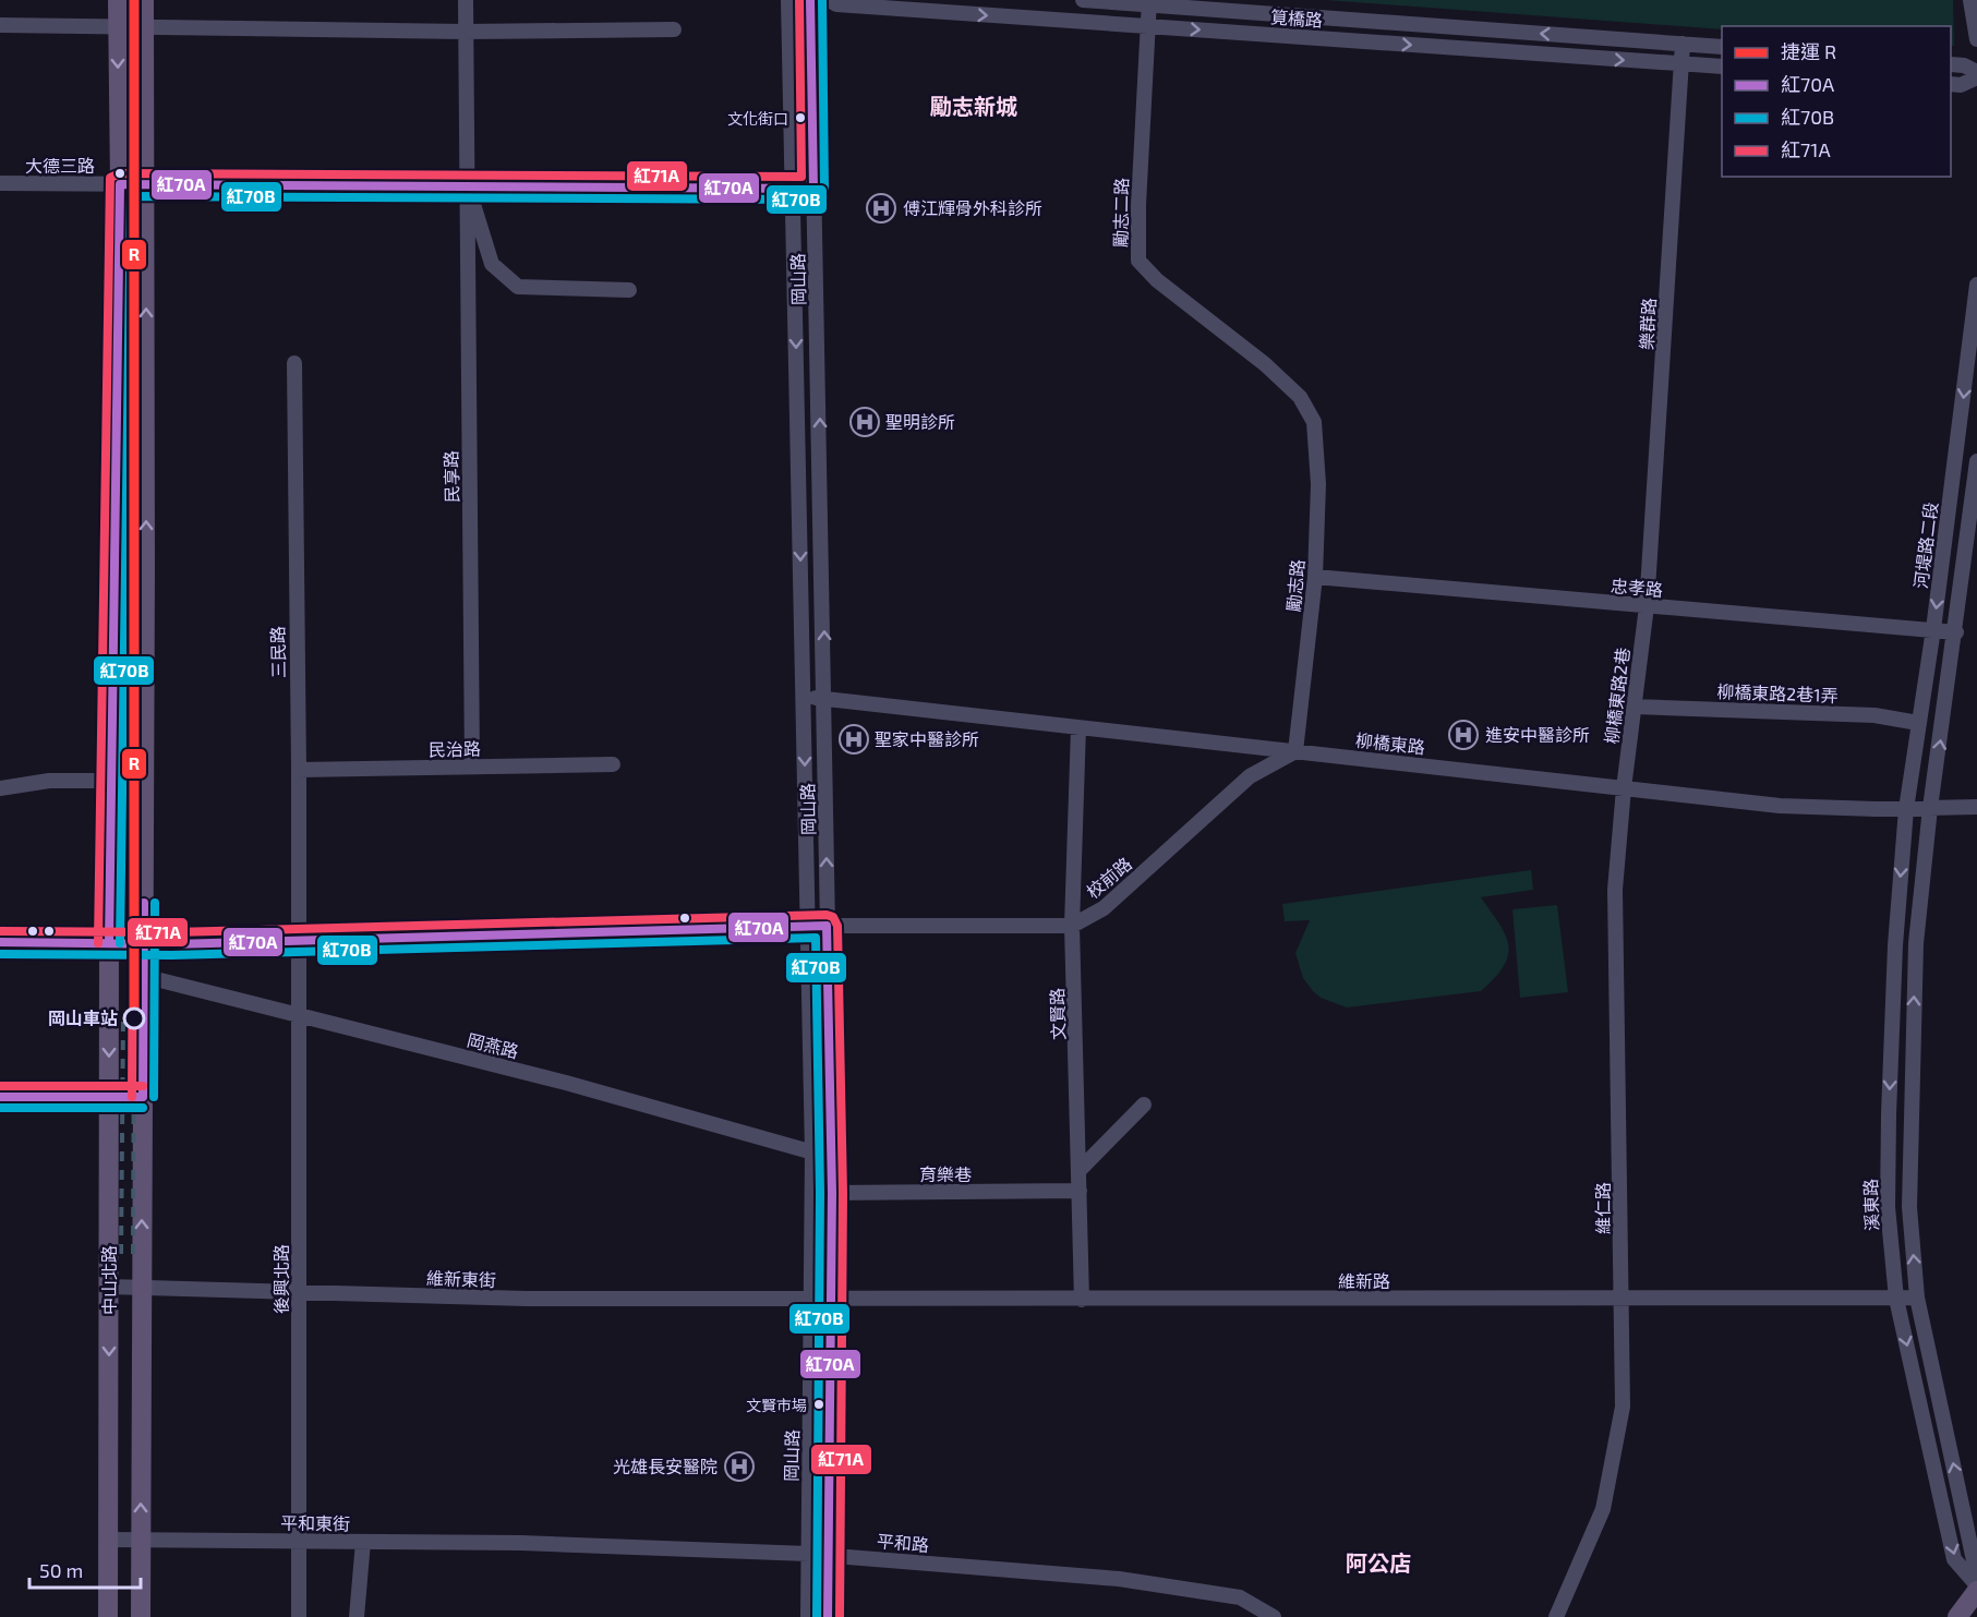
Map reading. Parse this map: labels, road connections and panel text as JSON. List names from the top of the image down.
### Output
{
  "streets": {
    "main road": ["中山北路"],
    "street": [
      "筧橋路",
      "大德三路",
      "勵志二路",
      "岡山路",
      "樂群路",
      "民享路",
      "河堤路二段",
      "勵志路",
      "忠孝路",
      "三民路",
      "柳橋東路2巷1弄",
      "柳橋東路2巷",
      "柳橋東路",
      "民治路",
      "校前路",
      "文賢路",
      "岡燕路",
      "育樂巷",
      "溪東路",
      "維仁路",
      "後興北路",
      "維新東街",
      "維新路",
      "平和東街",
      "平和路"
    ]
  },
  "crossings": [
    ["筧橋路", "勵志二路"],
    ["筧橋路", "樂群路"],
    ["大德三路", "中山北路"],
    ["勵志二路", "勵志路"],
    ["岡山路", "柳橋東路"],
    ["岡山路", "校前路"],
    ["岡山路", "岡燕路"],
    ["岡山路", "育樂巷"],
    ["岡山路", "維新東街"],
    ["岡山路", "維新路"],
    ["岡山路", "平和路"],
    ["樂群路", "忠孝路"],
    ["樂群路", "柳橋東路2巷"],
    ["民享路", "民治路"],
    ["河堤路二段", "忠孝路"],
    ["河堤路二段", "柳橋東路2巷1弄"],
    ["河堤路二段", "柳橋東路"],
    ["河堤路二段", "溪東路"],
    ["勵志路", "忠孝路"],
    ["勵志路", "柳橋東路"],
    ["勵志路", "校前路"],
    ["忠孝路", "柳橋東路2巷"],
    ["三民路", "民治路"],
    ["三民路", "校前路"],
    ["三民路", "後興北路"],
    ["柳橋東路2巷1弄", "柳橋東路2巷"],
    ["柳橋東路2巷", "柳橋東路"],
    ["柳橋東路2巷", "維仁路"],
    ["柳橋東路", "校前路"],
    ["柳橋東路", "文賢路"],
    ["柳橋東路", "溪東路"],
    ["柳橋東路", "維仁路"],
    ["校前路", "文賢路"],
    ["校前路", "後興北路"],
    ["校前路", "中山北路"],
    ["文賢路", "育樂巷"],
    ["文賢路", "維新路"],
    ["岡燕路", "後興北路"],
    ["岡燕路", "中山北路"],
    ["溪東路", "維新路"],
    ["維仁路", "維新路"],
    ["後興北路", "維新東街"],
    ["後興北路", "平和東街"],
    ["維新東街", "中山北路"],
    ["維新東街", "維新路"],
    ["中山北路", "平和東街"],
    ["平和東街", "平和路"]
  ],
  "districts": ["勵志新城", "阿公店"],
  "places": {
    "other": ["文化街口", "岡山車站", "文賢市場"],
    "hospital": [
      "傅江輝骨外科診所",
      "聖明診所",
      "進安中醫診所",
      "聖家中醫診所",
      "光雄長安醫院"
    ]
  },
  "lines": [
    "metro line R",
    "transit line 紅70A",
    "transit line 紅70B",
    "transit line 紅71A"
  ],
  "legend": [
    "捷運 R",
    "紅70A",
    "紅70B",
    "紅71A"
  ],
  "scale_bar": "50 m"
}
